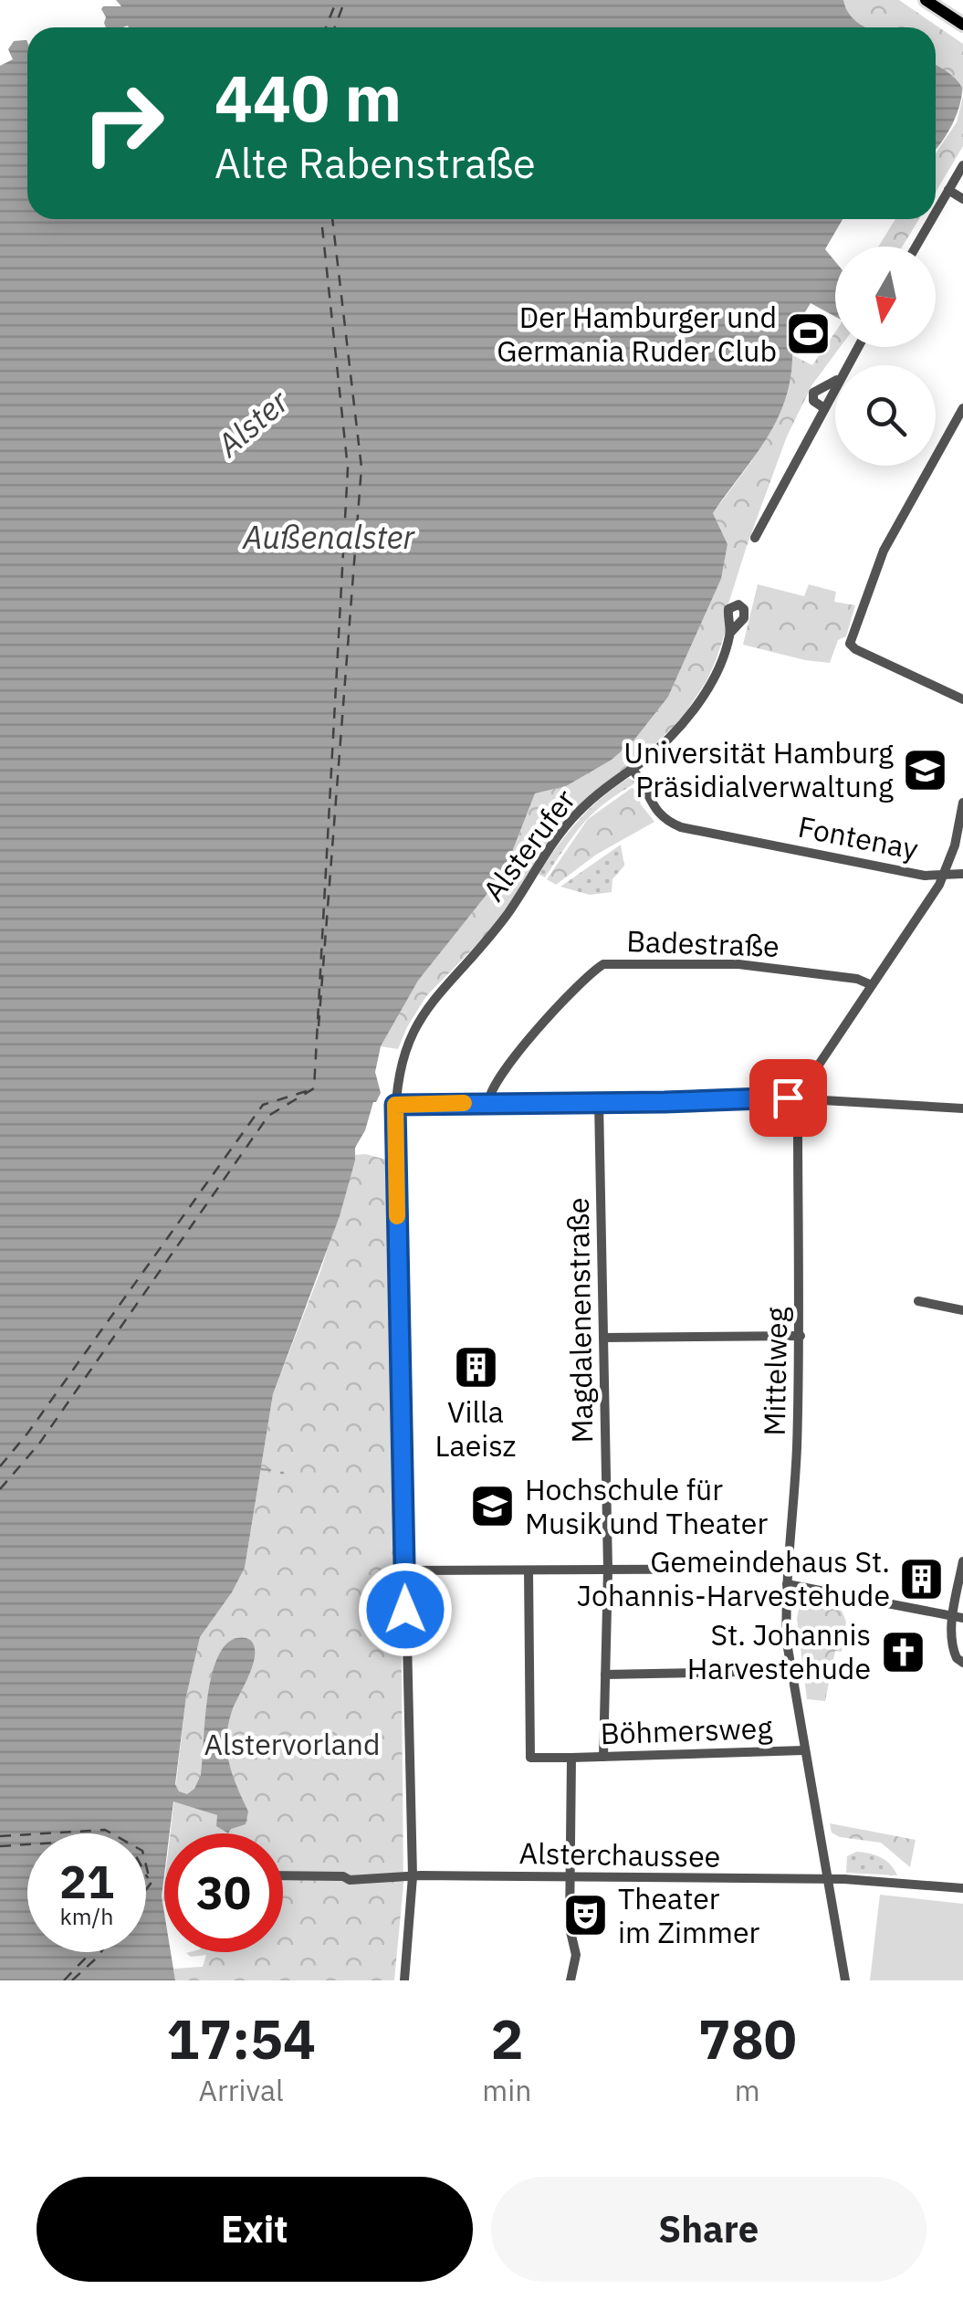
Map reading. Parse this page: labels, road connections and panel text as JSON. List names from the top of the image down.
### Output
{
  "streets": {
    "street": [
      "Fontenay",
      "Alsterufer",
      "Badestraße",
      "Magdalenenstraße",
      "Mittelweg",
      "Böhmersweg",
      "Alsterchaussee"
    ]
  },
  "crossings": [
    ["Fontenay", "Alsterufer"],
    ["Fontenay", "Mittelweg"],
    ["Alsterufer", "Alsterchaussee"],
    ["Badestraße", "Mittelweg"],
    ["Magdalenenstraße", "Böhmersweg"],
    ["Mittelweg", "Böhmersweg"],
    ["Mittelweg", "Alsterchaussee"]
  ],
  "water": ["Alster", "Außenalster"],
  "parks": ["Alstervorland"],
  "places": {
    "sports": ["Der Hamburger und Germania Ruder Club"],
    "school or university": ["Universität Hamburg Präsidialverwaltung", "Hochschule für Musik und Theater"],
    "building": ["Villa Laeisz", "Gemeindehaus St. Johannis-Harvestehude"],
    "church": ["St. Johannis Harvestehude"],
    "theatre": ["Theater im Zimmer"]
  },
  "north": "bottom",
  "page": {
    "turn": ["440 m", "Alte Rabenstraße"],
    "speed": "21 km/h",
    "limit": "30",
    "eta": [
      "17:54",
      "Arrival",
      "2",
      "min",
      "780",
      "m"
    ],
    "buttons": ["Exit", "Share"]
  }
}
